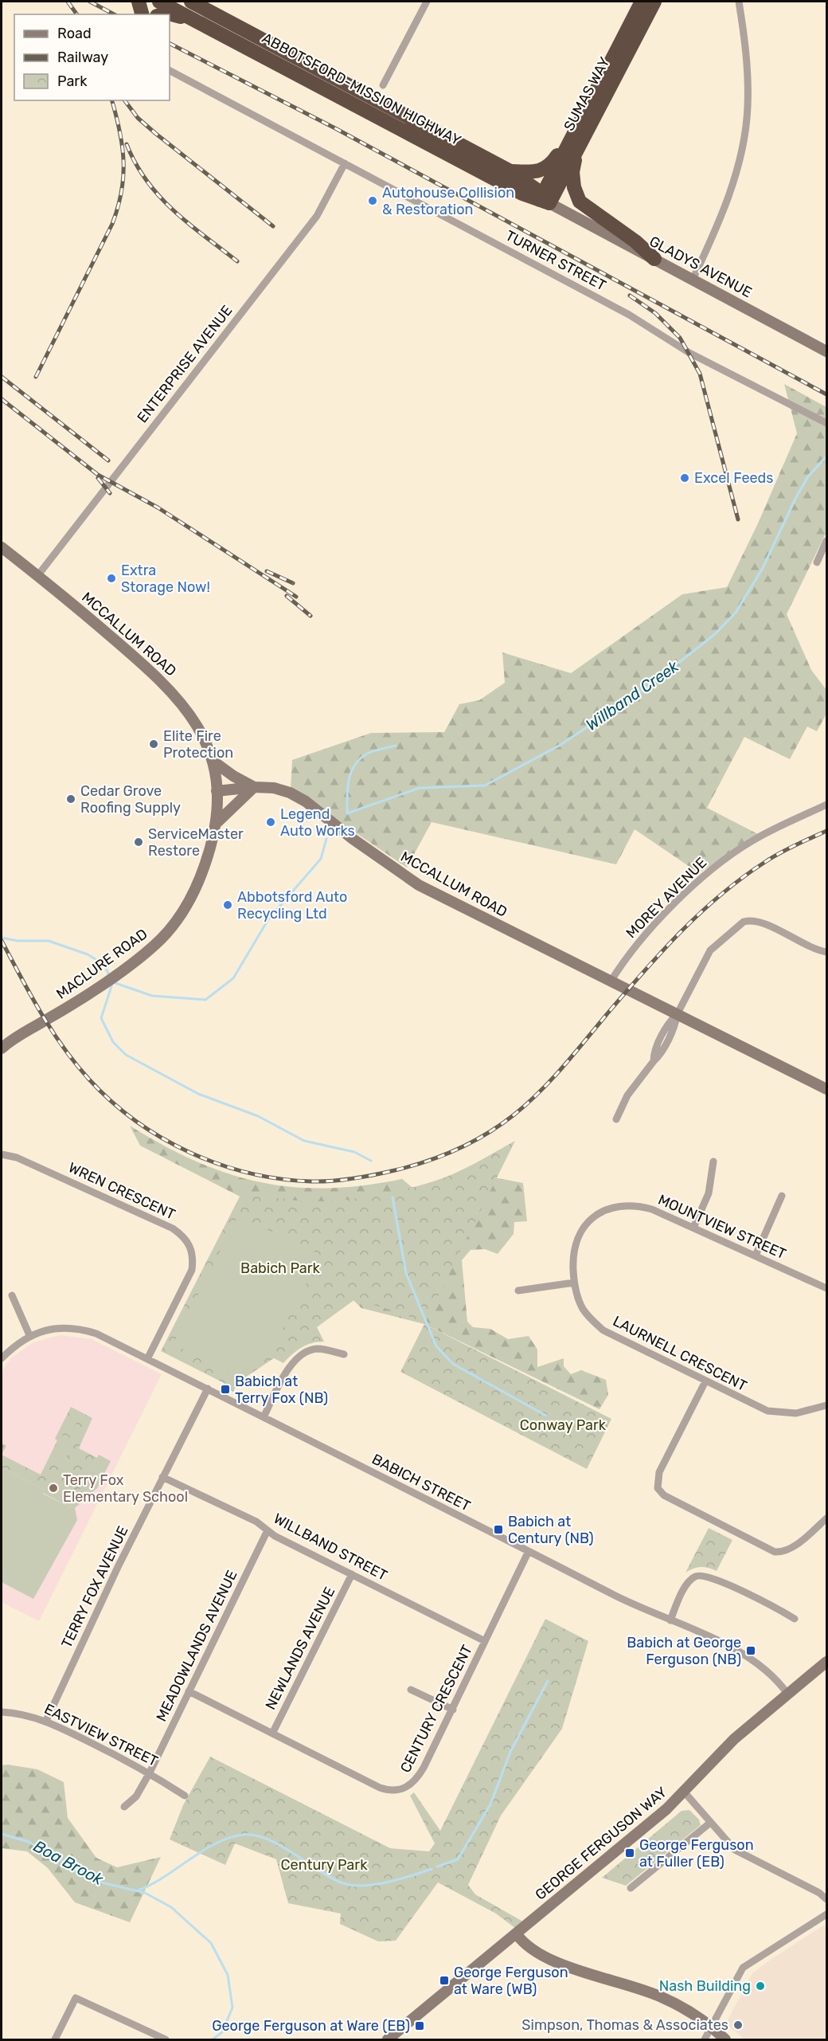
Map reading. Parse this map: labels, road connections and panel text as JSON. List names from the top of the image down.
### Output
{
  "streets": {
    "highway": ["ABBOTSFORD-MISSION HIGHWAY", "SUMAS WAY"],
    "main road": [
      "GLADYS AVENUE",
      "MCCALLUM ROAD",
      "MACLURE ROAD",
      "GEORGE FERGUSON WAY"
    ],
    "street": [
      "TURNER STREET",
      "ENTERPRISE AVENUE",
      "MOREY AVENUE",
      "WREN CRESCENT",
      "MOUNTVIEW STREET",
      "LAURNELL CRESCENT",
      "BABICH STREET",
      "WILLBAND STREET",
      "TERRY FOX AVENUE",
      "MEADOWLANDS AVENUE",
      "NEWLANDS AVENUE",
      "CENTURY CRESCENT",
      "EASTVIEW STREET"
    ]
  },
  "crossings": [
    ["ABBOTSFORD-MISSION HIGHWAY", "SUMAS WAY"],
    ["ABBOTSFORD-MISSION HIGHWAY", "GLADYS AVENUE"],
    ["SUMAS WAY", "GLADYS AVENUE"],
    ["TURNER STREET", "ENTERPRISE AVENUE"],
    ["ENTERPRISE AVENUE", "MCCALLUM ROAD"],
    ["MCCALLUM ROAD", "MOREY AVENUE"],
    ["MCCALLUM ROAD", "MACLURE ROAD"],
    ["WREN CRESCENT", "BABICH STREET"],
    ["MOUNTVIEW STREET", "LAURNELL CRESCENT"],
    ["BABICH STREET", "TERRY FOX AVENUE"],
    ["BABICH STREET", "CENTURY CRESCENT"],
    ["BABICH STREET", "GEORGE FERGUSON WAY"],
    ["WILLBAND STREET", "TERRY FOX AVENUE"],
    ["WILLBAND STREET", "MEADOWLANDS AVENUE"],
    ["WILLBAND STREET", "NEWLANDS AVENUE"],
    ["WILLBAND STREET", "CENTURY CRESCENT"],
    ["TERRY FOX AVENUE", "EASTVIEW STREET"],
    ["MEADOWLANDS AVENUE", "CENTURY CRESCENT"],
    ["MEADOWLANDS AVENUE", "EASTVIEW STREET"],
    ["NEWLANDS AVENUE", "CENTURY CRESCENT"]
  ],
  "water": ["Willband Creek", "Boa Brook"],
  "parks": ["Babich Park", "Conway Park", "Century Park"],
  "places": {
    "other": [
      "Autohouse Collision & Restoration",
      "Excel Feeds",
      "Extra Storage Now!",
      "Elite Fire Protection",
      "Cedar Grove Roofing Supply",
      "Legend Auto Works",
      "ServiceMaster Restore",
      "Abbotsford Auto Recycling Ltd",
      "Terry Fox Elementary School",
      "Nash Building",
      "Simpson, Thomas & Associates"
    ],
    "transit": [
      "Babich at Terry Fox (NB)",
      "Babich at Century (NB)",
      "Babich at George Ferguson (NB)",
      "George Ferguson at Fuller (EB)",
      "George Ferguson at Ware (WB)",
      "George Ferguson at Ware (EB)"
    ]
  },
  "legend": ["Road", "Railway", "Park"]
}
